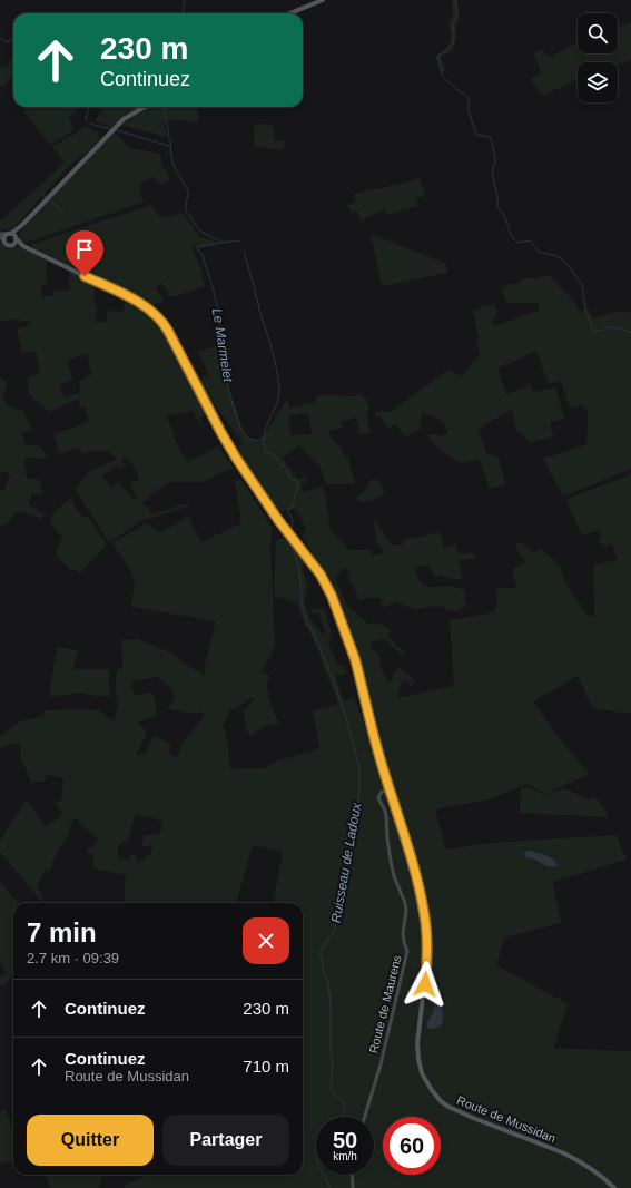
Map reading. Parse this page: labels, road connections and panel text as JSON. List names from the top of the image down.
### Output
{
  "streets": {
    "main road": ["Route de Maurens", "Route de Mussidan"]
  },
  "crossings": [
    ["Route de Maurens", "Route de Mussidan"]
  ],
  "water": ["Le Marmelet", "Ruisseau de Ladoux"],
  "page": {
    "turn": ["230 m", "Continuez"],
    "heading": ["7 min", "2.7 km · 09:39"],
    "list": [
      {
        "name": "Continuez",
        "value": "230 m"
      },
      {
        "name": "Continuez",
        "note": "Route de Mussidan",
        "value": "710 m"
      }
    ],
    "buttons": ["Quitter", "Partager"],
    "speed": "50 km/h",
    "limit": "60"
  }
}
